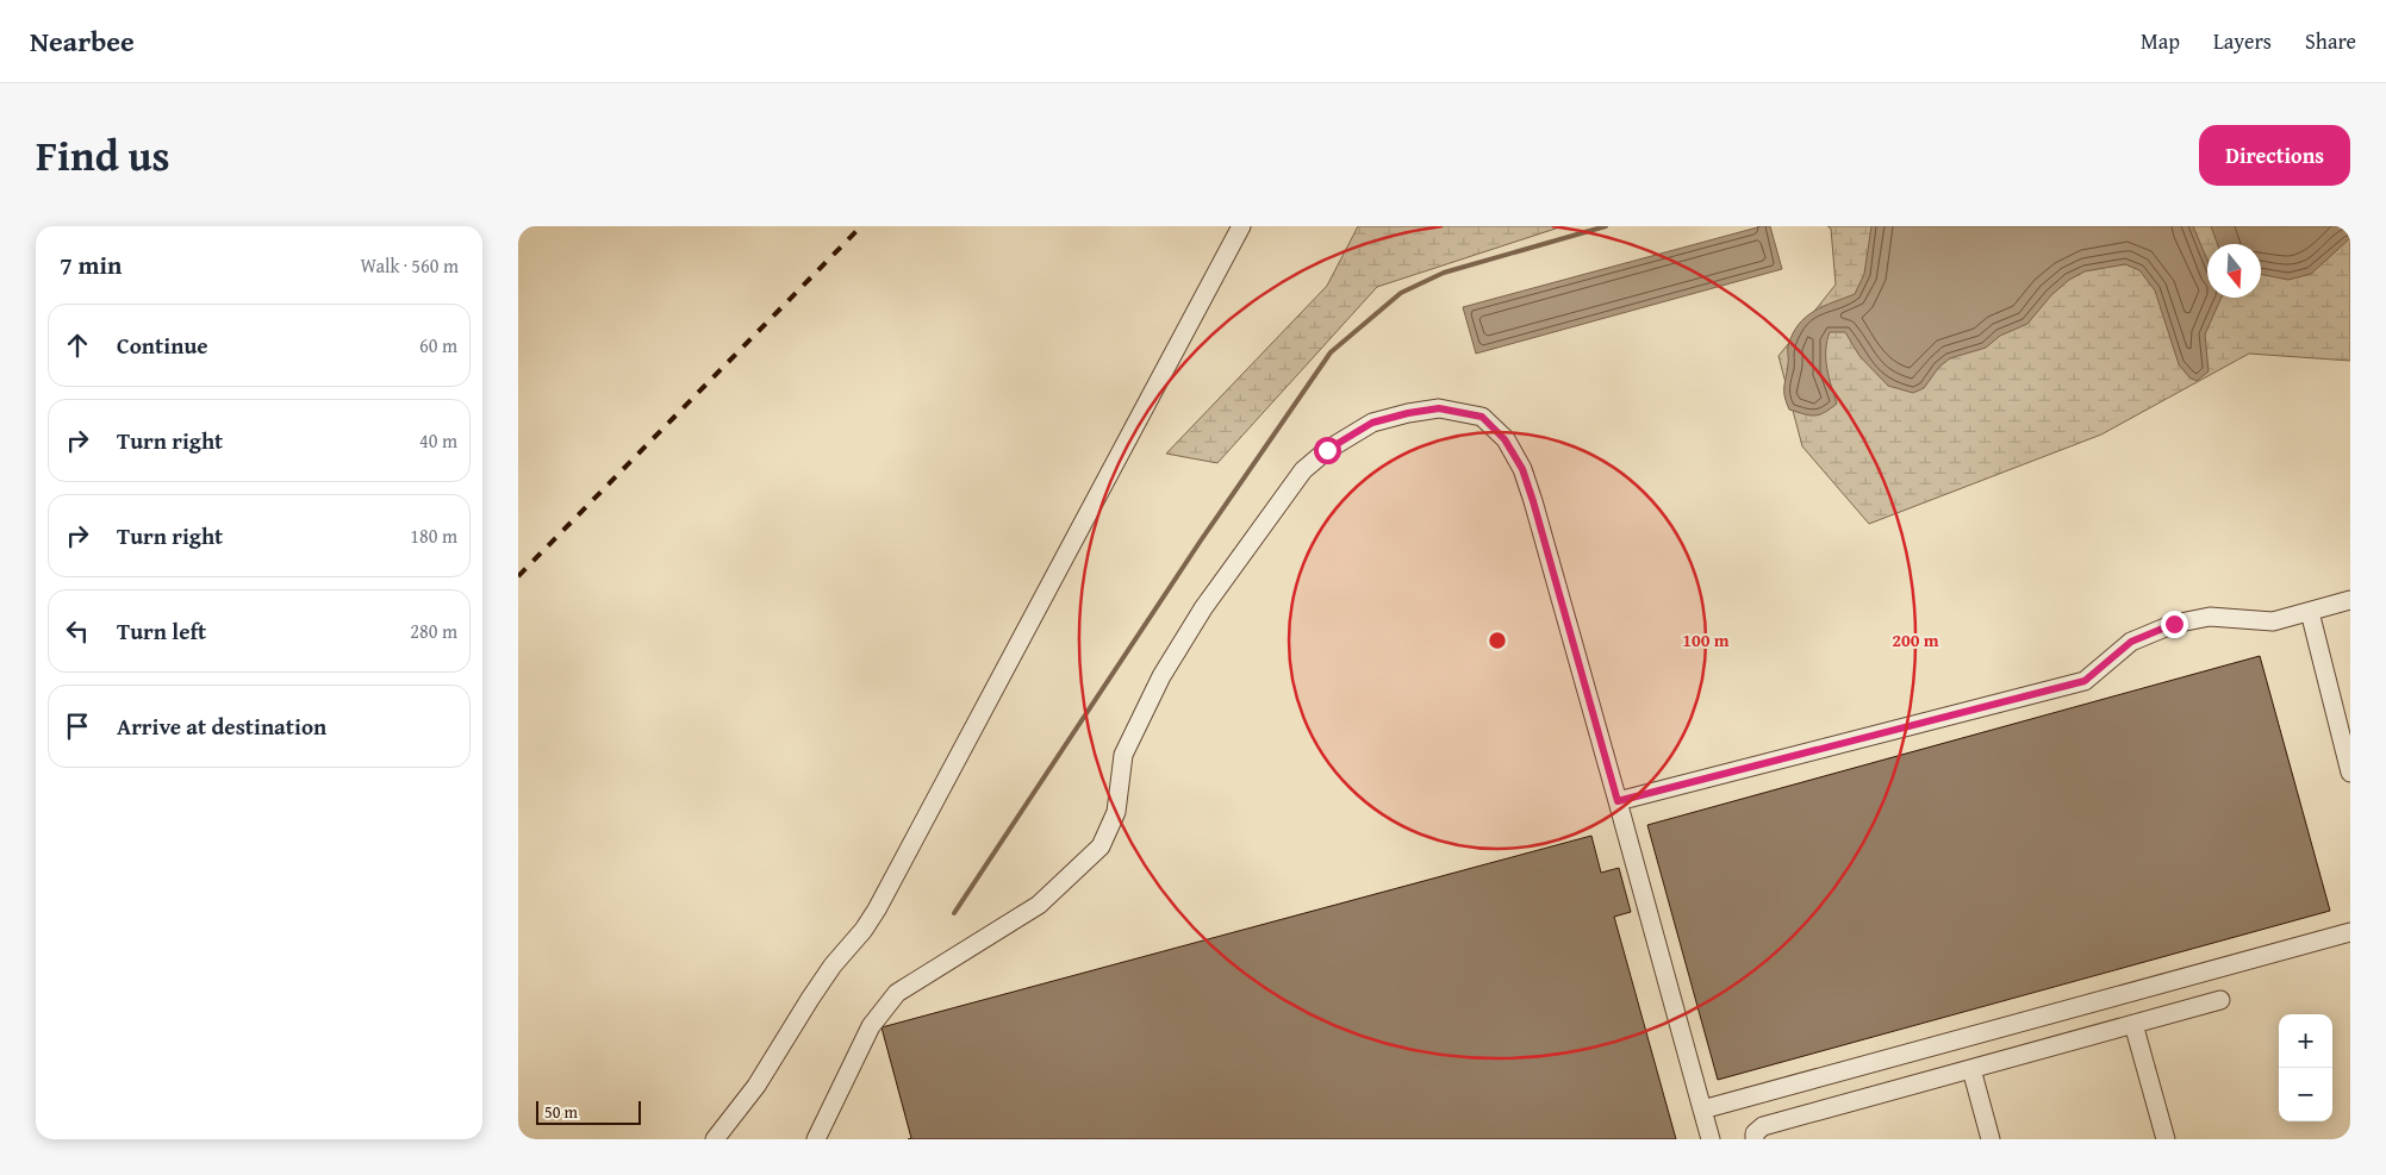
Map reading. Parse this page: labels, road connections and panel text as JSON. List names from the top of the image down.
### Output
{
  "scale_bar": "50 m",
  "north": "bottom",
  "page": {
    "header": "Nearbee",
    "nav": ["Map", "Layers", "Share"],
    "title": "Find us",
    "buttons": "Directions",
    "heading": ["7 min", "Walk · 560 m"],
    "list": [
      ["Continue", "60 m"],
      ["Turn right", "40 m"],
      ["Turn right", "180 m"],
      ["Turn left", "280 m"],
      "Arrive at destination"
    ],
    "map_buttons": ["+", "−"],
    "scale": "50 m"
  },
  "rings": ["100 m", "200 m"]
}
